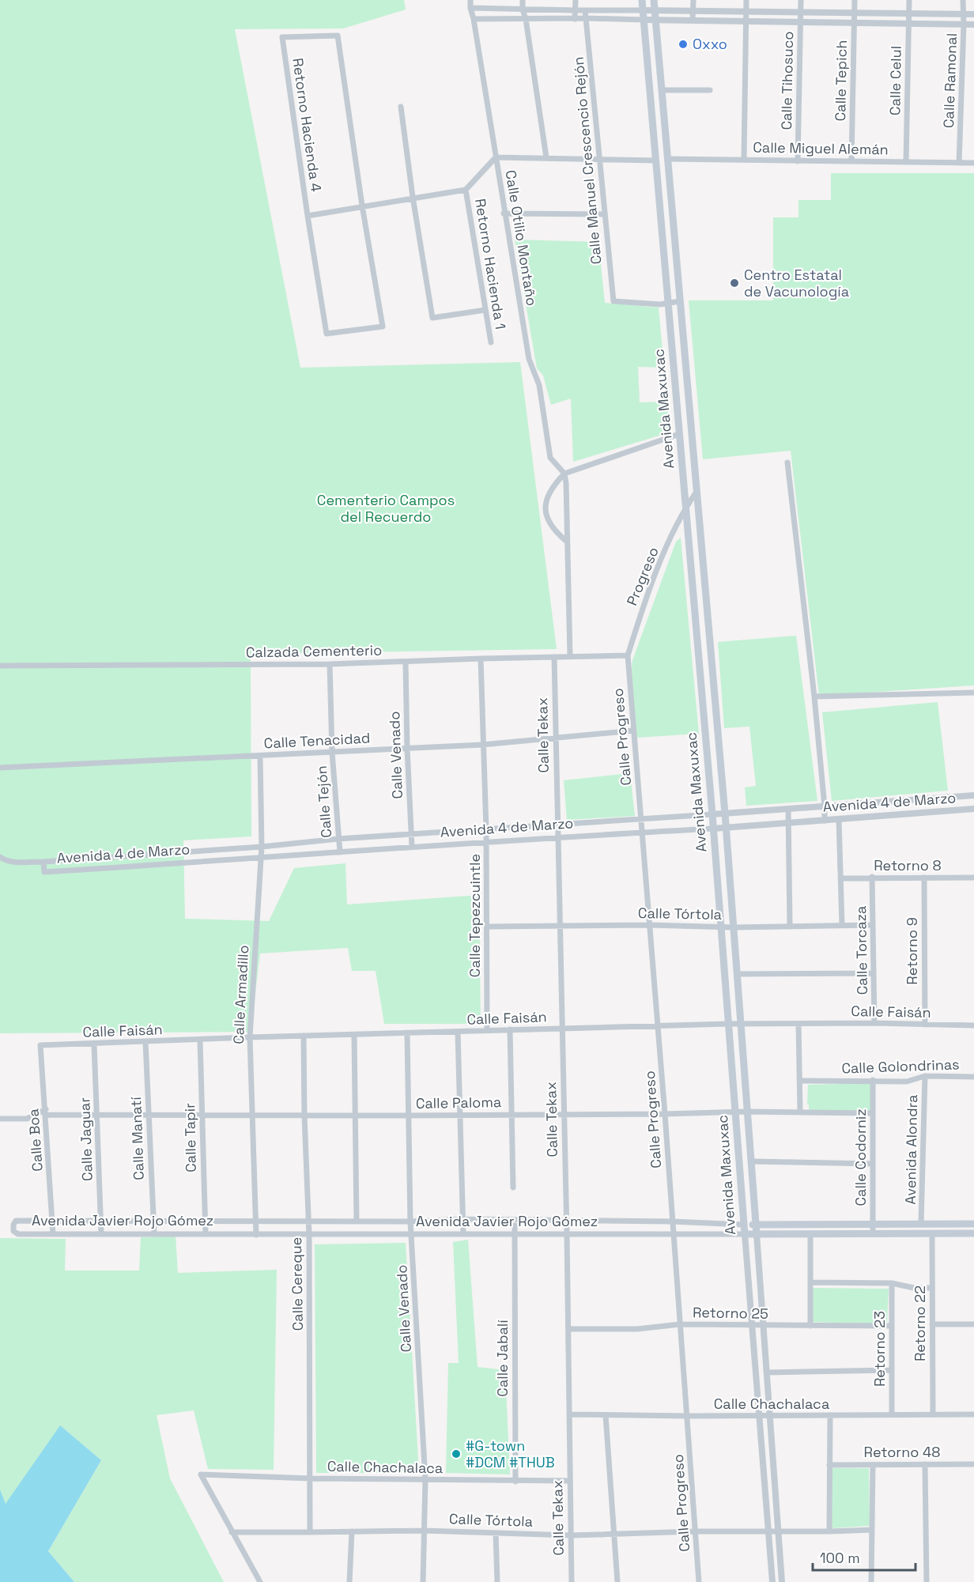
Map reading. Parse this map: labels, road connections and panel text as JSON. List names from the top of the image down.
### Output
{
  "streets": {
    "main road": ["Avenida Maxuxac", "Avenida Javier Rojo Gómez"],
    "street": [
      "Calle Tihosuco",
      "Calle Tepich",
      "Calle Celul",
      "Calle Ramonal",
      "Retorno Hacienda 4",
      "Calle Miguel Alemán",
      "Calle Manuel Crescencio Rejón",
      "Calle Otilio Montaño",
      "Retorno Hacienda 1",
      "Progreso",
      "Calzada Cementerio",
      "Calle Tekax",
      "Calle Progreso",
      "Calle Tenacidad",
      "Calle Venado",
      "Calle Tejón",
      "Avenida 4 de Marzo",
      "Retorno 8",
      "Calle Tórtola",
      "Calle Tepezcuintle",
      "Calle Torcaza",
      "Retorno 9",
      "Calle Armadillo",
      "Calle Faisán",
      "Calle Golondrinas",
      "Calle Paloma",
      "Calle Tapir",
      "Calle Manatí",
      "Calle Jaguar",
      "Calle Boa",
      "Avenida Alondra",
      "Calle Codorniz",
      "Calle Cereque",
      "Retorno 25",
      "Retorno 22",
      "Retorno 23",
      "Calle Jabalí",
      "Calle Chachalaca",
      "Retorno 48"
    ]
  },
  "crossings": [
    ["Calle Tihosuco", "Calle Miguel Alemán"],
    ["Calle Tepich", "Calle Miguel Alemán"],
    ["Calle Celul", "Calle Miguel Alemán"],
    ["Calle Ramonal", "Calle Miguel Alemán"],
    ["Calle Miguel Alemán", "Avenida Maxuxac"],
    ["Calle Manuel Crescencio Rejón", "Avenida Maxuxac"],
    ["Avenida Maxuxac", "Progreso"],
    ["Avenida Maxuxac", "Avenida 4 de Marzo"],
    ["Avenida Maxuxac", "Calle Tórtola"],
    ["Avenida Maxuxac", "Calle Faisán"],
    ["Avenida Maxuxac", "Calle Paloma"],
    ["Avenida Maxuxac", "Avenida Javier Rojo Gómez"],
    ["Avenida Maxuxac", "Retorno 25"],
    ["Avenida Maxuxac", "Calle Chachalaca"],
    ["Progreso", "Calzada Cementerio"],
    ["Progreso", "Calle Progreso"],
    ["Calzada Cementerio", "Calle Tekax"],
    ["Calzada Cementerio", "Calle Progreso"],
    ["Calzada Cementerio", "Calle Venado"],
    ["Calzada Cementerio", "Calle Tejón"],
    ["Calzada Cementerio", "Calle Tepezcuintle"],
    ["Calle Tekax", "Calle Tenacidad"],
    ["Calle Tekax", "Avenida 4 de Marzo"],
    ["Calle Tekax", "Calle Tórtola"],
    ["Calle Tekax", "Calle Faisán"],
    ["Calle Tekax", "Calle Paloma"],
    ["Calle Tekax", "Avenida Javier Rojo Gómez"],
    ["Calle Tekax", "Retorno 25"],
    ["Calle Tekax", "Calle Chachalaca"],
    ["Calle Progreso", "Calle Tenacidad"],
    ["Calle Progreso", "Avenida 4 de Marzo"],
    ["Calle Progreso", "Calle Tórtola"],
    ["Calle Progreso", "Calle Faisán"],
    ["Calle Progreso", "Calle Paloma"],
    ["Calle Progreso", "Avenida Javier Rojo Gómez"],
    ["Calle Progreso", "Retorno 25"],
    ["Calle Progreso", "Calle Chachalaca"],
    ["Calle Tenacidad", "Calle Venado"],
    ["Calle Tenacidad", "Calle Tejón"],
    ["Calle Tenacidad", "Calle Tepezcuintle"],
    ["Calle Tenacidad", "Calle Armadillo"],
    ["Calle Venado", "Avenida 4 de Marzo"],
    ["Calle Venado", "Calle Tórtola"],
    ["Calle Venado", "Calle Faisán"],
    ["Calle Venado", "Calle Paloma"],
    ["Calle Venado", "Avenida Javier Rojo Gómez"],
    ["Calle Venado", "Calle Chachalaca"],
    ["Calle Tejón", "Avenida 4 de Marzo"],
    ["Avenida 4 de Marzo", "Calle Tepezcuintle"],
    ["Avenida 4 de Marzo", "Calle Armadillo"],
    ["Retorno 8", "Calle Torcaza"],
    ["Retorno 8", "Retorno 9"],
    ["Calle Tórtola", "Calle Tepezcuintle"],
    ["Calle Tórtola", "Calle Torcaza"],
    ["Calle Tórtola", "Calle Cereque"],
    ["Calle Tórtola", "Calle Chachalaca"],
    ["Calle Tepezcuintle", "Calle Faisán"],
    ["Calle Torcaza", "Calle Faisán"],
    ["Retorno 9", "Calle Faisán"],
    ["Calle Armadillo", "Calle Faisán"],
    ["Calle Armadillo", "Calle Paloma"],
    ["Calle Armadillo", "Avenida Javier Rojo Gómez"],
    ["Calle Faisán", "Calle Tapir"],
    ["Calle Faisán", "Calle Manatí"],
    ["Calle Faisán", "Calle Jaguar"],
    ["Calle Faisán", "Calle Boa"],
    ["Calle Faisán", "Calle Cereque"],
    ["Calle Golondrinas", "Avenida Alondra"],
    ["Calle Golondrinas", "Calle Codorniz"],
    ["Calle Paloma", "Calle Tapir"],
    ["Calle Paloma", "Calle Manatí"],
    ["Calle Paloma", "Calle Jaguar"],
    ["Calle Paloma", "Calle Boa"],
    ["Calle Paloma", "Calle Codorniz"],
    ["Calle Paloma", "Calle Cereque"],
    ["Calle Tapir", "Avenida Javier Rojo Gómez"],
    ["Calle Manatí", "Avenida Javier Rojo Gómez"],
    ["Calle Jaguar", "Avenida Javier Rojo Gómez"],
    ["Calle Boa", "Avenida Javier Rojo Gómez"],
    ["Avenida Alondra", "Avenida Javier Rojo Gómez"],
    ["Calle Codorniz", "Avenida Javier Rojo Gómez"],
    ["Avenida Javier Rojo Gómez", "Calle Cereque"],
    ["Avenida Javier Rojo Gómez", "Retorno 22"],
    ["Avenida Javier Rojo Gómez", "Calle Jabalí"],
    ["Calle Cereque", "Calle Chachalaca"],
    ["Retorno 25", "Retorno 23"],
    ["Retorno 22", "Calle Chachalaca"],
    ["Retorno 23", "Calle Chachalaca"],
    ["Calle Jabalí", "Calle Chachalaca"]
  ],
  "parks": ["Cementerio Campos del Recuerdo"],
  "places": ["Oxxo", "Centro Estatal de Vacunología", "#G-town #DCM #THUB"],
  "scale_bar": "100 m"
}
